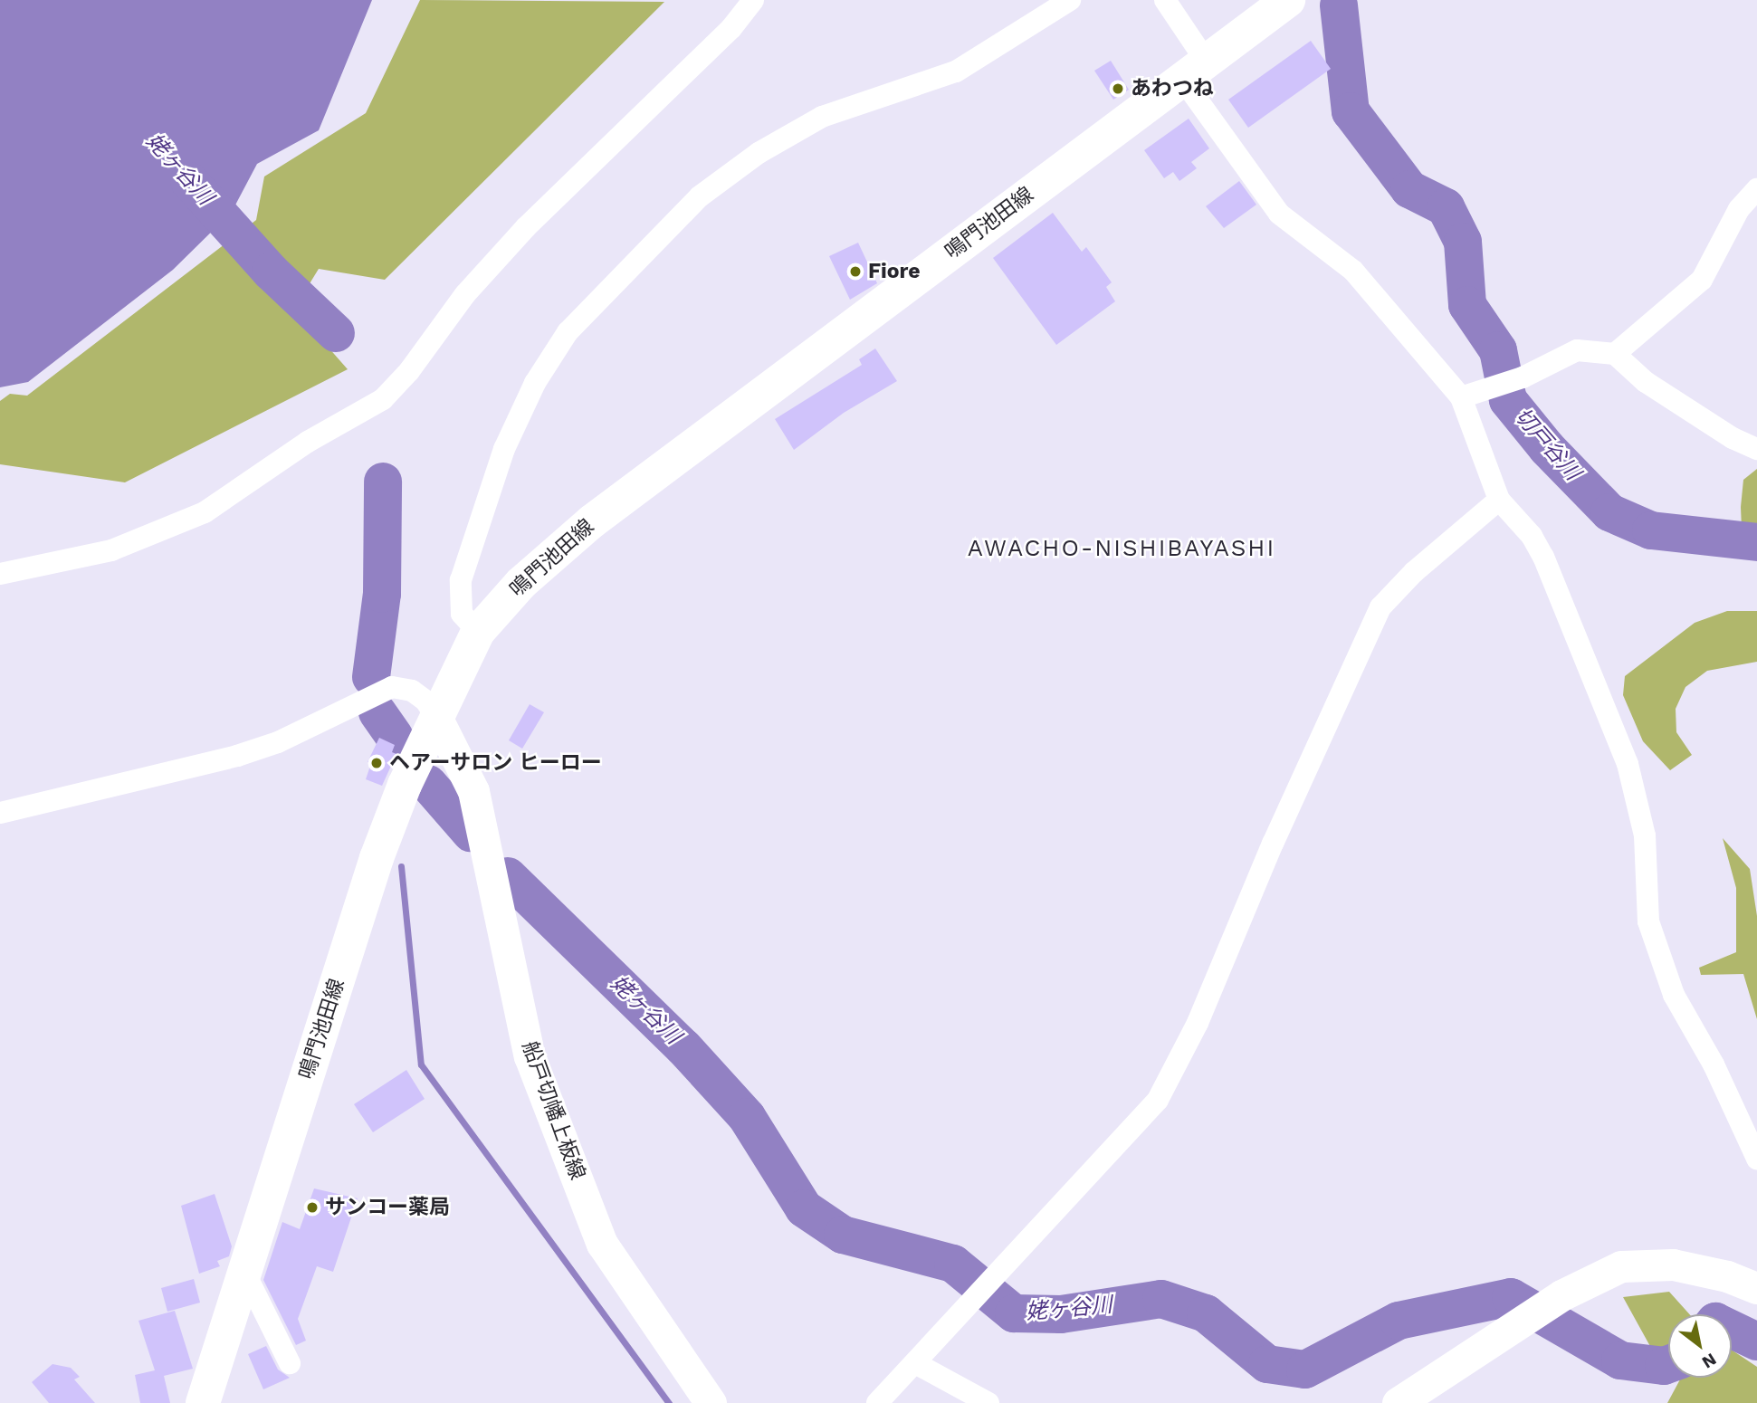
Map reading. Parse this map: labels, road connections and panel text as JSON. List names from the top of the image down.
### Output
{
  "streets": {
    "main road": ["鳴門池田線", "船戸切幡上板線"]
  },
  "crossings": [
    ["鳴門池田線", "船戸切幡上板線"]
  ],
  "districts": ["AWACHO-NISHIBAYASHI"],
  "water": ["姥ヶ谷川", "切戸谷川"],
  "places": [
    "あわつね",
    "Fiore",
    "ヘアーサロン ヒーロー",
    "サンコー薬局"
  ],
  "north": "bottom right"
}
